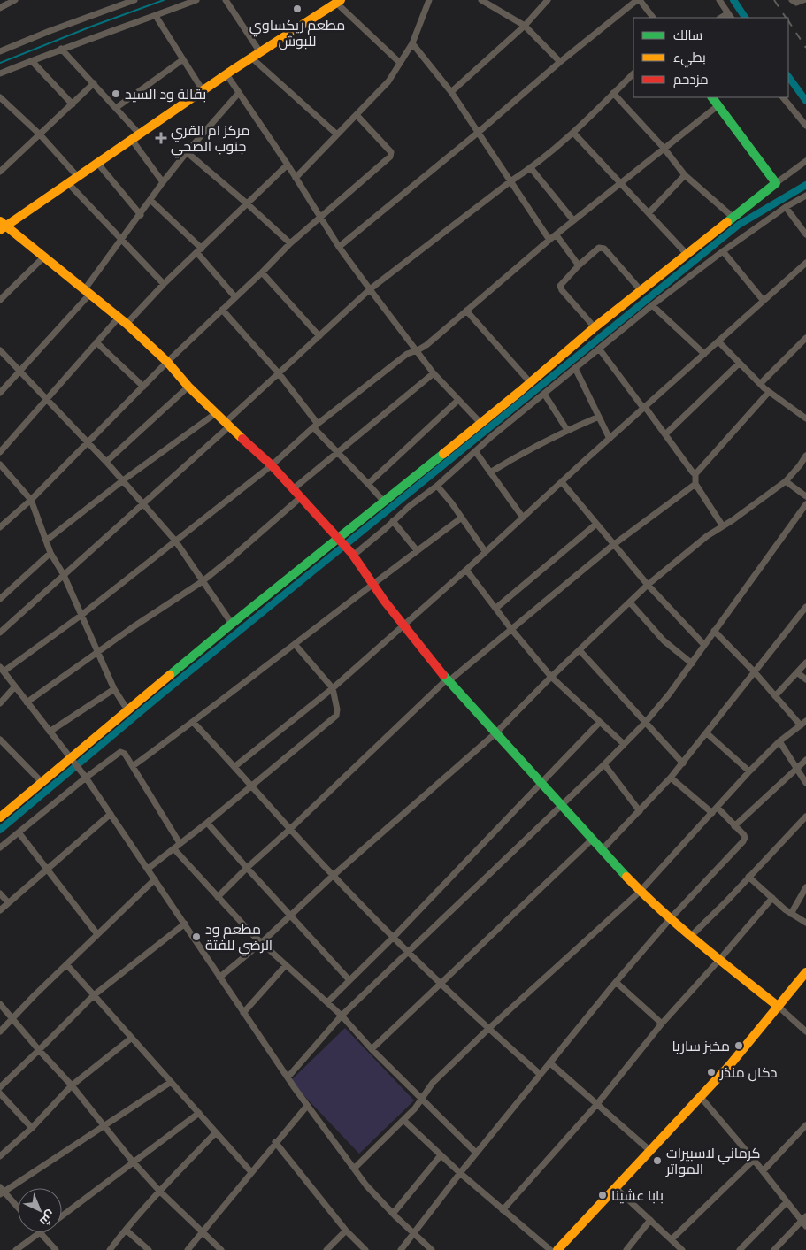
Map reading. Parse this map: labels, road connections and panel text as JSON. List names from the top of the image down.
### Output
{
  "places": {
    "other": [
      "مطعم ريكساوي للبوش",
      "بقالة ود السيد",
      "مطعم ود الرضي للفتة",
      "مخبز ساريا",
      "دكان منذر",
      "كرماني لاسبيرات المواتر",
      "بابا عشينا"
    ],
    "health": ["مركز ام القري جنوب الصحي"]
  },
  "legend": ["سالك", "بطيء", "مزدحم"],
  "north": "bottom right"
}
